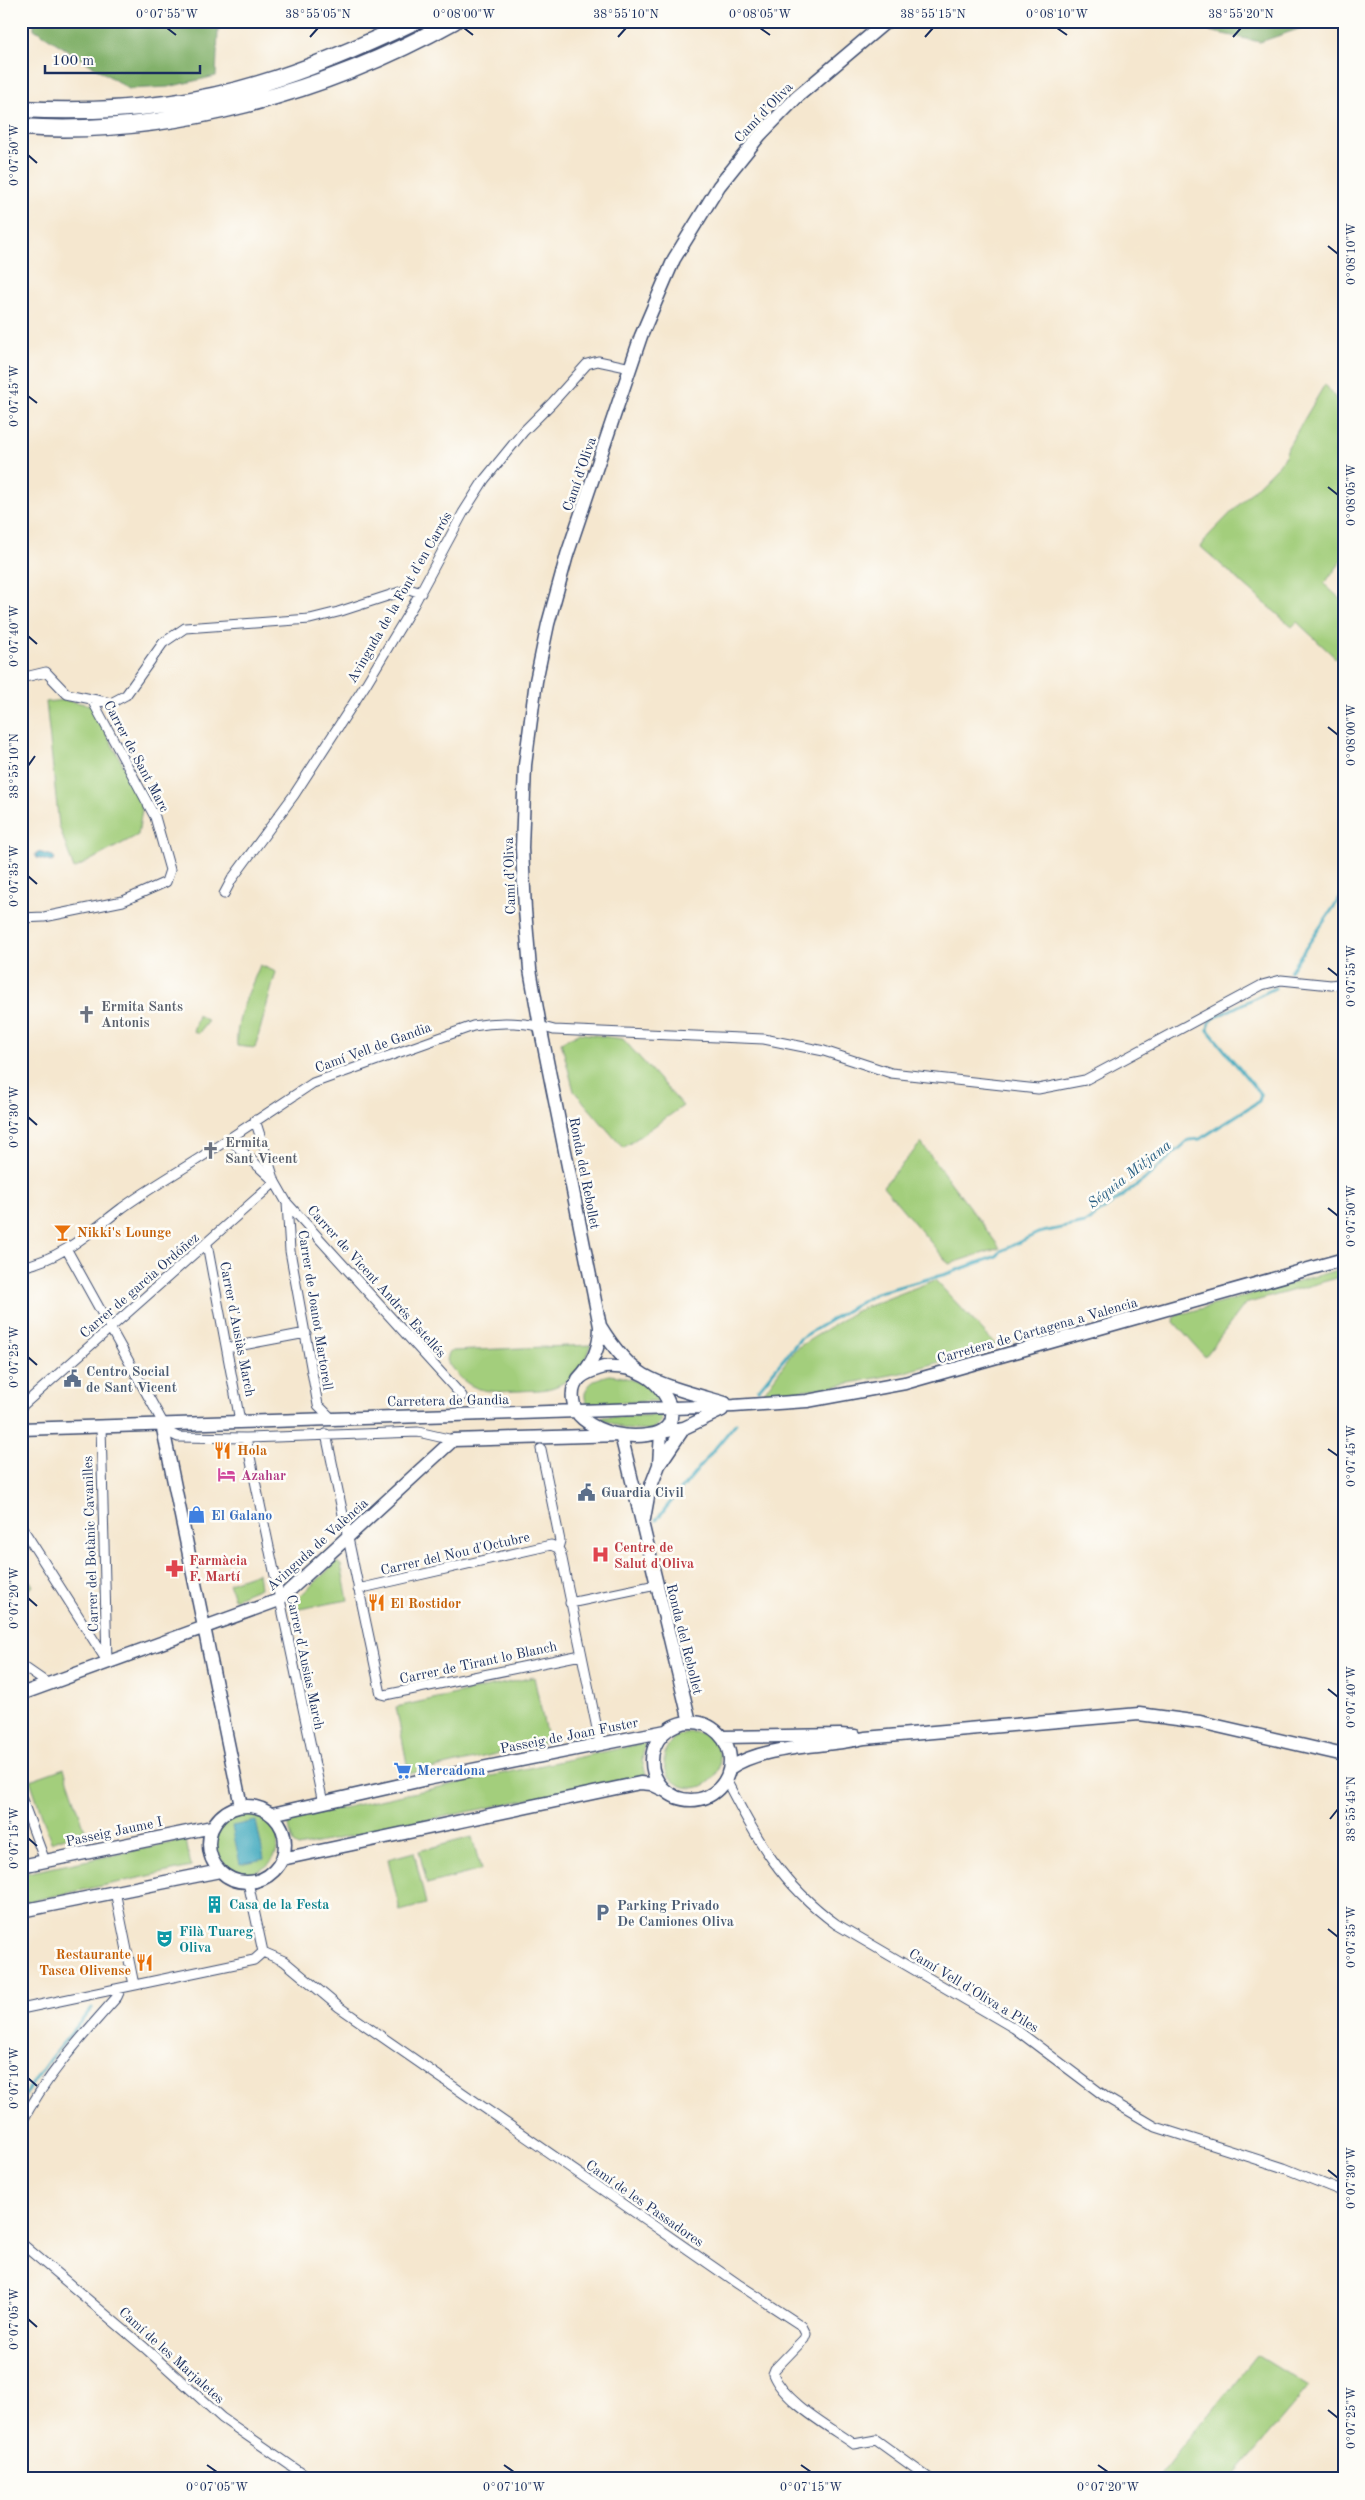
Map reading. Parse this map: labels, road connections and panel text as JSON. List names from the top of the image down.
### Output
{
  "streets": {
    "street": [
      "Camí d’Oliva",
      "Avinguda de la Font d'en Carrós",
      "Carrer de Sant Marc",
      "Camí Vell de Gandia",
      "Ronda del Rebollet",
      "Carrer de Vicent Andrés Estellés",
      "Carrer de garcia Ordóñez",
      "Carrer de Joanot Martorell",
      "Carrer d'Ausiàs March",
      "Carretera de Cartagena a Valencia",
      "Carretera de Gandia",
      "Carrer del Botànic Cavanilles",
      "Avinguda de València",
      "Carrer del Nou d'Octubre",
      "Carrer d'Ausias March",
      "Carrer de Tirant lo Blanch",
      "Passeig de Joan Fuster",
      "Passeig Jaume I",
      "Camí Vell d'Oliva a Piles",
      "Camí de les Passadores",
      "Camí de les Marjaletes"
    ]
  },
  "crossings": [
    ["Camí d’Oliva", "Avinguda de la Font d'en Carrós"],
    ["Camí d’Oliva", "Camí Vell de Gandia"],
    ["Camí d’Oliva", "Ronda del Rebollet"],
    ["Camí Vell de Gandia", "Ronda del Rebollet"],
    ["Camí Vell de Gandia", "Carrer de Vicent Andrés Estellés"],
    ["Ronda del Rebollet", "Carretera de Gandia"],
    ["Ronda del Rebollet", "Passeig de Joan Fuster"],
    ["Ronda del Rebollet", "Camí Vell d'Oliva a Piles"],
    ["Carrer de Vicent Andrés Estellés", "Carrer de garcia Ordóñez"],
    ["Carrer de Vicent Andrés Estellés", "Carrer de Joanot Martorell"],
    ["Carrer de garcia Ordóñez", "Carrer d'Ausiàs March"],
    ["Carrer de Joanot Martorell", "Carretera de Gandia"],
    ["Carrer d'Ausiàs March", "Carretera de Gandia"],
    ["Carretera de Cartagena a Valencia", "Carretera de Gandia"],
    ["Carretera de Gandia", "Carrer del Botànic Cavanilles"],
    ["Carretera de Gandia", "Avinguda de València"],
    ["Carretera de Gandia", "Carrer d'Ausias March"],
    ["Carrer del Botànic Cavanilles", "Avinguda de València"],
    ["Avinguda de València", "Carrer d'Ausias March"],
    ["Carrer del Nou d'Octubre", "Carrer de Tirant lo Blanch"],
    ["Carrer d'Ausias March", "Passeig de Joan Fuster"],
    ["Passeig de Joan Fuster", "Passeig Jaume I"],
    ["Passeig de Joan Fuster", "Camí Vell d'Oliva a Piles"]
  ],
  "water": ["Séquia Mitjana"],
  "places": {
    "church": ["Ermita Sants Antonis", "Ermita Sant Vicent"],
    "bar": ["Nikki's Lounge"],
    "public building": ["Centro Social de Sant Vicent", "Guardia Civil"],
    "restaurant": ["Hola", "El Rostidor", "Restaurante Tasca Olivense"],
    "hotel": ["Azahar"],
    "shop": ["El Galano"],
    "hospital": ["Centre de Salut d'Oliva"],
    "pharmacy": ["Farmàcia F. Martí"],
    "supermarket": ["Mercadona"],
    "building": ["Casa de la Festa"],
    "parking": ["Parking Privado De Camiones Oliva"],
    "theatre": ["Filà Tuareg Oliva"]
  },
  "scale_bar": "100 m",
  "coordinates": [
    "0°07'55\"W",
    "38°55'05\"N",
    "0°08'00\"W",
    "38°55'10\"N",
    "0°08'05\"W",
    "38°55'15\"N",
    "0°08'10\"W",
    "38°55'20\"N",
    "0°07'50\"W",
    "0°07'45\"W",
    "0°07'40\"W",
    "0°07'35\"W",
    "0°07'30\"W",
    "0°07'25\"W",
    "0°07'20\"W",
    "38°55'45\"N",
    "0°07'15\"W",
    "0°07'10\"W",
    "0°07'05\"W"
  ]
}
